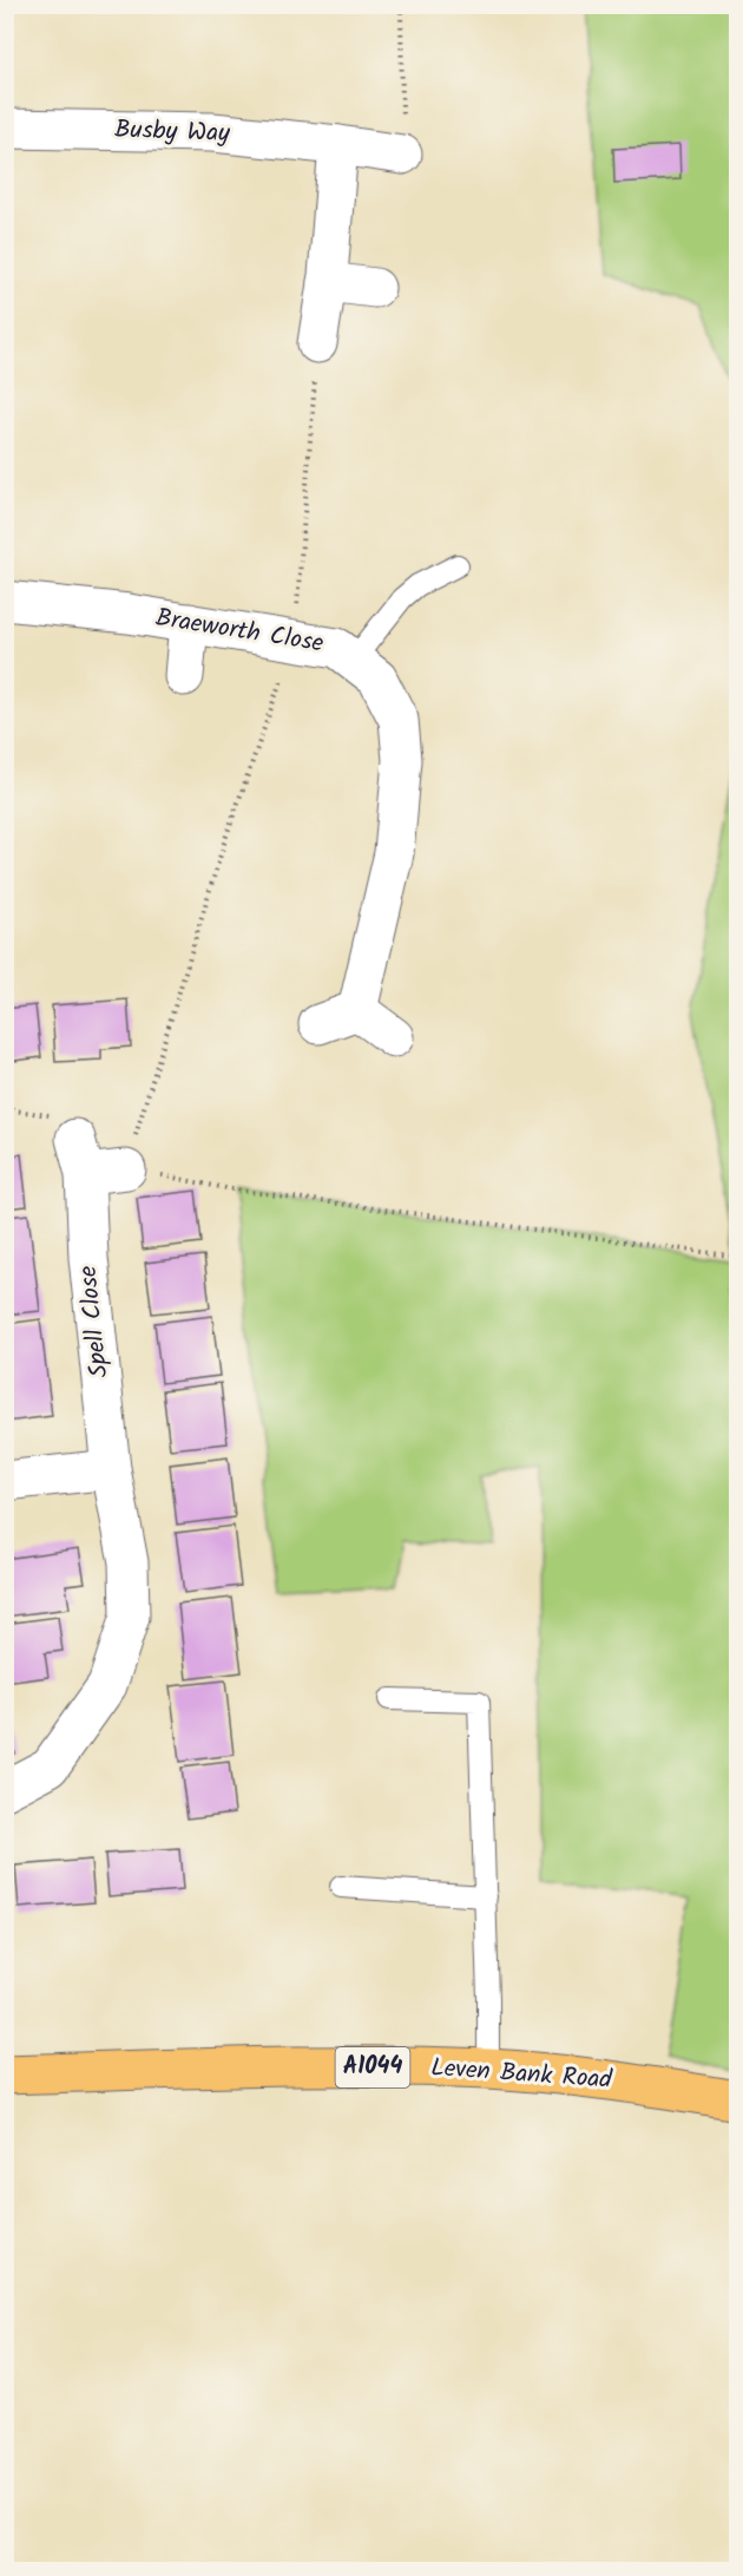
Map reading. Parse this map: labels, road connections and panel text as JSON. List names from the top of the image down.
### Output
{
  "streets": {
    "main road": ["A1044", "Leven Bank Road"],
    "street": ["Busby Way", "Braeworth Close", "Spell Close"]
  }
}
